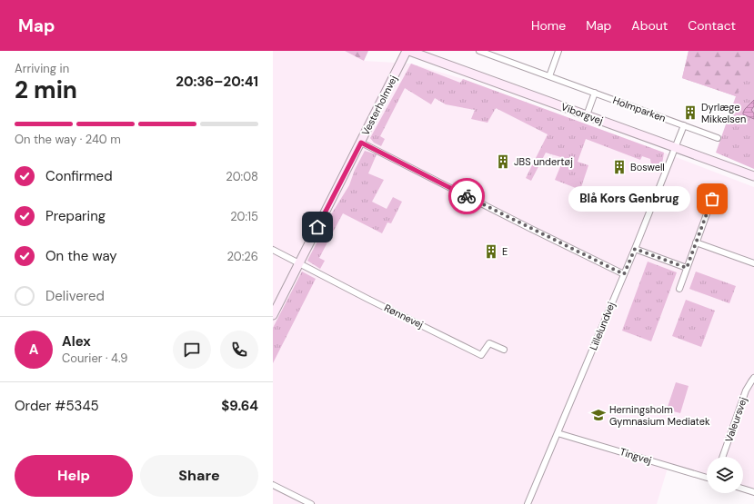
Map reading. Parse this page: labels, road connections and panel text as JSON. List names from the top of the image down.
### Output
{
  "streets": {
    "street": [
      "Vesterholmvej",
      "Holmparken",
      "Viborgvej",
      "Rønnevej",
      "Lillelundvej",
      "Valeursvej",
      "Tingvej"
    ]
  },
  "crossings": [
    ["Vesterholmvej", "Viborgvej"],
    ["Vesterholmvej", "Rønnevej"],
    ["Viborgvej", "Lillelundvej"],
    ["Lillelundvej", "Tingvej"]
  ],
  "places": {
    "building": [
      "Dyrlæge Mikkelsen",
      "JBS undertøj",
      "Boswell",
      "E"
    ],
    "other": ["Blå Kors Genbrug"],
    "school or university": ["Herningsholm Gymnasium Mediatek"]
  },
  "page": {
    "header": "Map",
    "nav": [
      "Home",
      "Map",
      "About",
      "Contact"
    ],
    "heading": ["2 min", "Arriving in", "20:36–20:41"],
    "panel": [
      "Alex",
      "Courier · 4.9",
      "Order #5345",
      "$9.64"
    ],
    "bar": "On the way · 240 m",
    "list": [
      ["Confirmed", "20:08"],
      ["Preparing", "20:15"],
      ["On the way", "20:26"],
      "Delivered"
    ],
    "bubble": "Blå Kors Genbrug",
    "round": "A",
    "buttons": ["Help", "Share"]
  }
}
